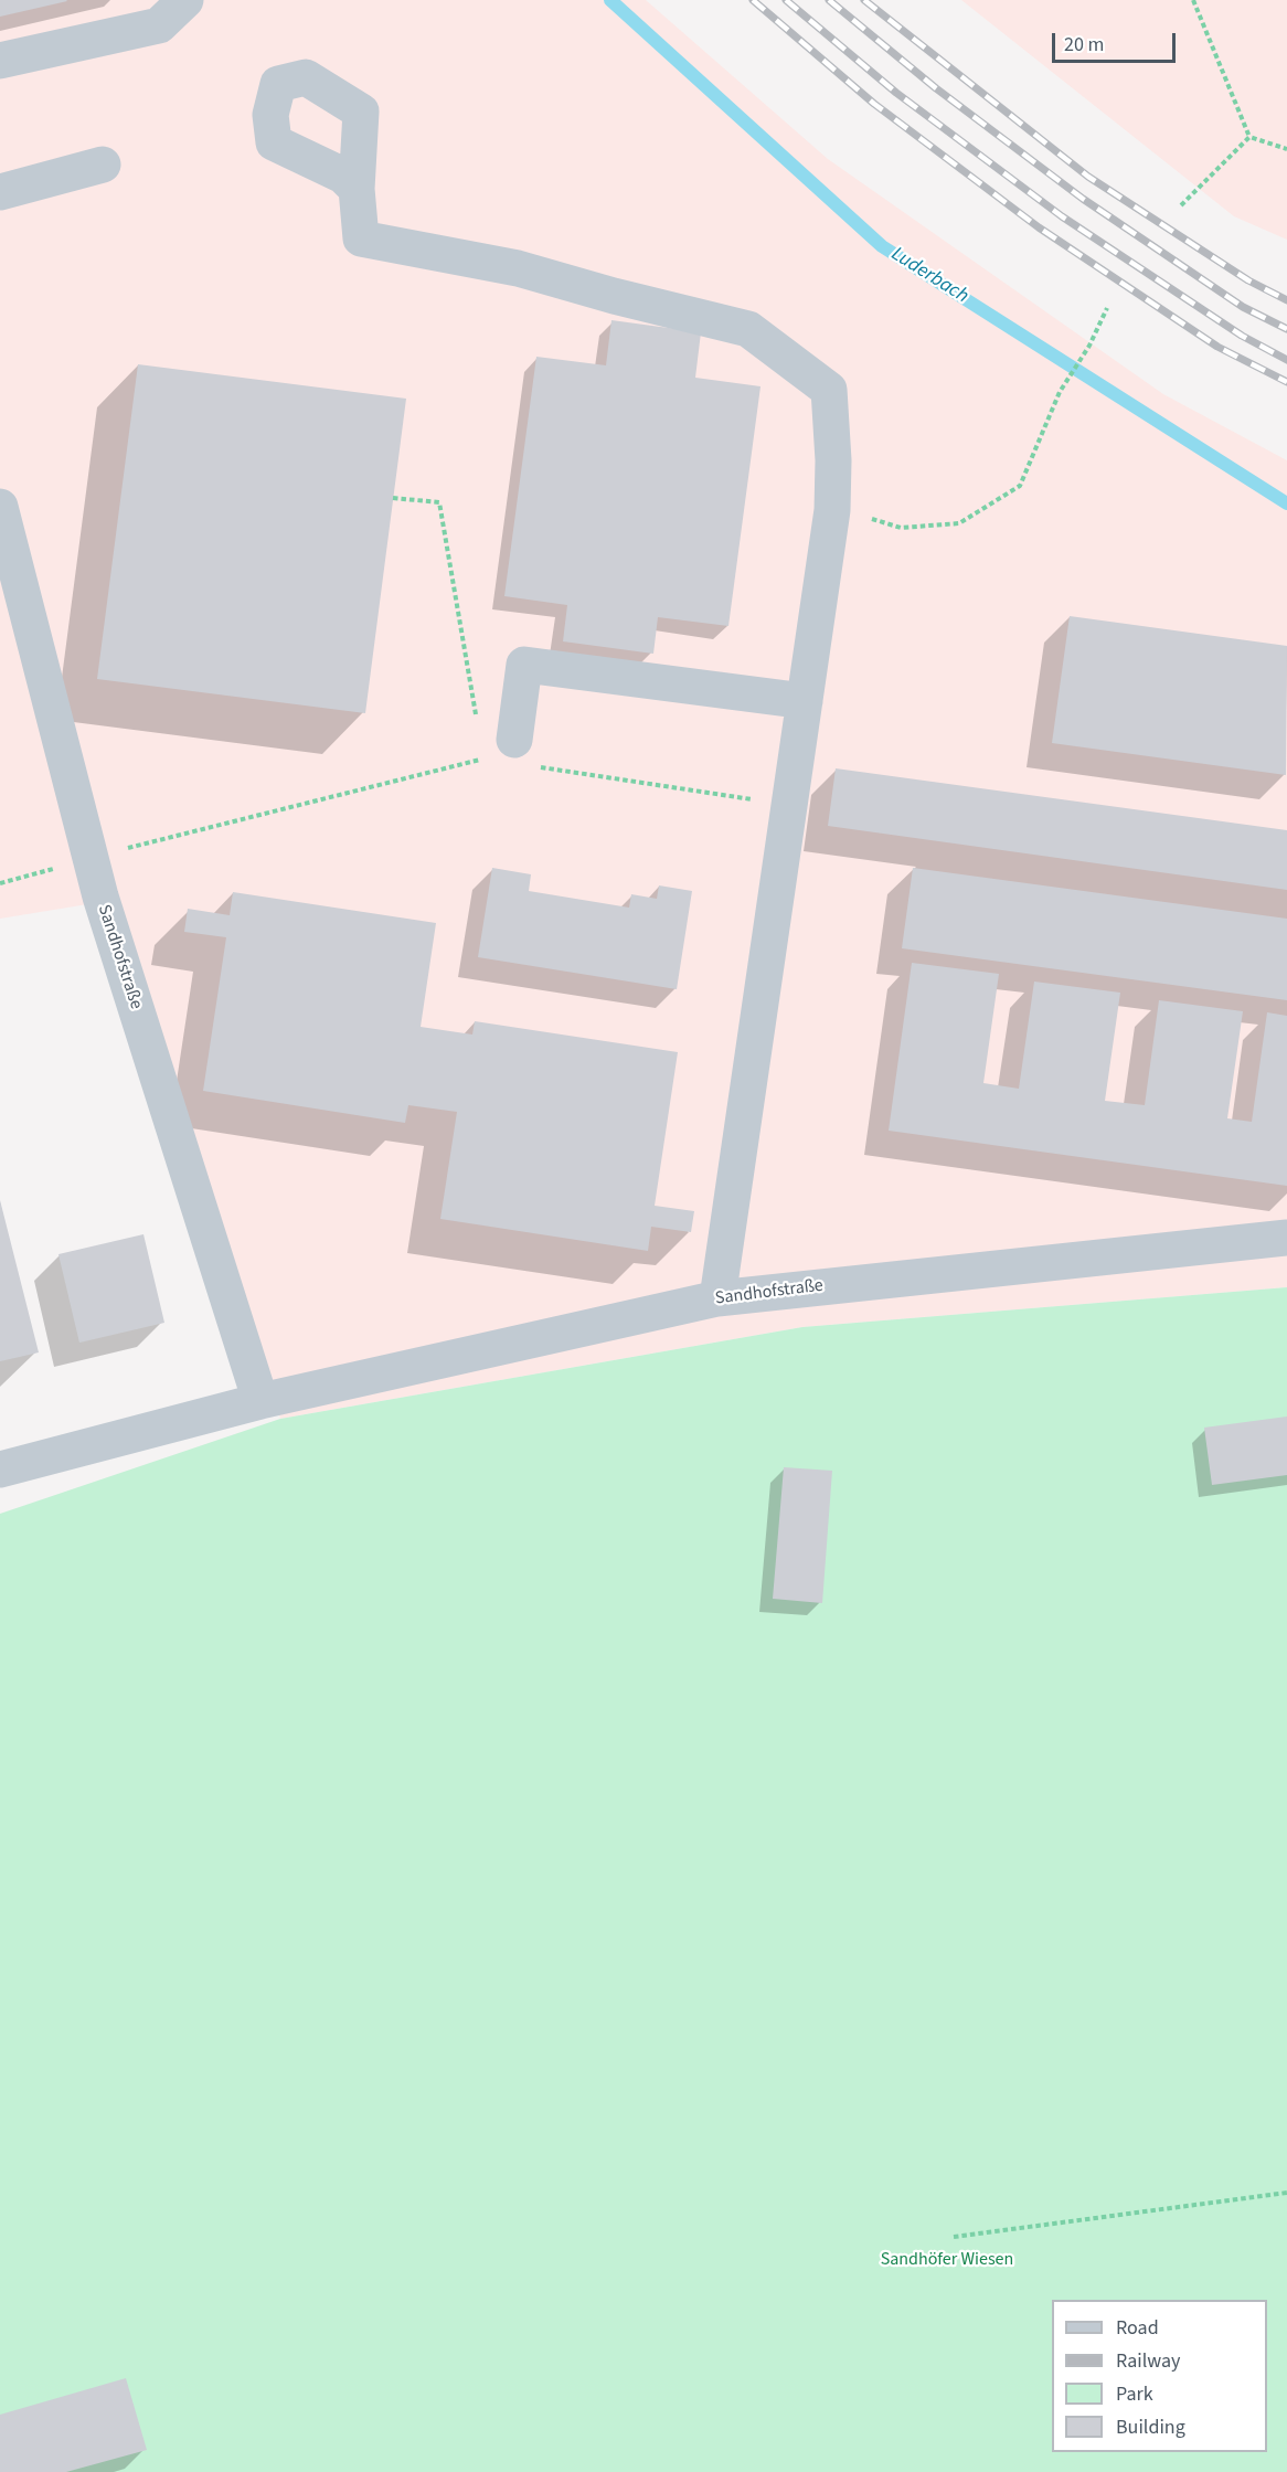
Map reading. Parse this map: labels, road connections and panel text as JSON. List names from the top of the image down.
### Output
{
  "streets": {
    "street": ["Sandhofstraße"]
  },
  "water": ["Luderbach"],
  "parks": ["Sandhöfer Wiesen"],
  "legend": [
    "Road",
    "Railway",
    "Park",
    "Building"
  ],
  "scale_bar": "20 m"
}
